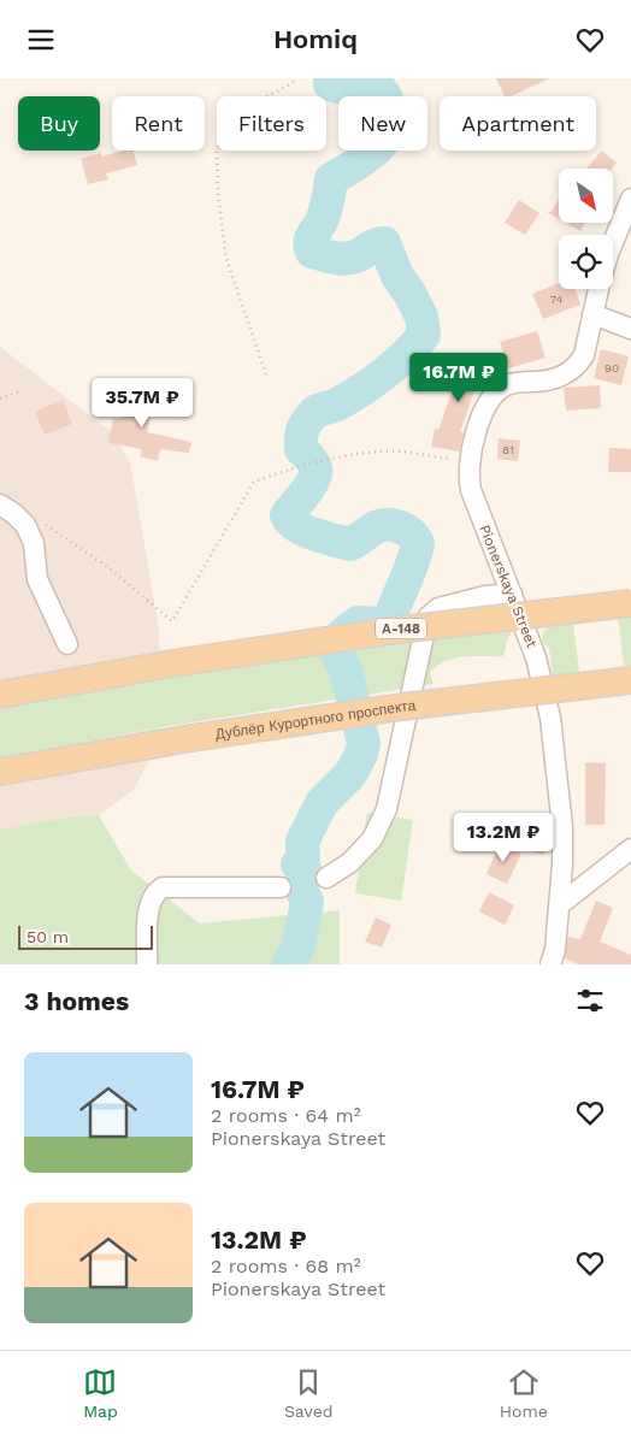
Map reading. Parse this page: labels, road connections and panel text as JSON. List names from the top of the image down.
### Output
{
  "streets": {
    "main road": ["А-148", "Дублёр Курортного проспекта"],
    "street": ["Pionerskaya Street"]
  },
  "house_numbers": ["74", "90", "81"],
  "scale_bar": "50 m",
  "north": "bottom right",
  "page": {
    "header": "Homiq",
    "chip": [
      "Buy",
      "Rent",
      "Filters",
      "New",
      "Apartment"
    ],
    "price": ["16.7M ₽", "35.7M ₽", "13.2M ₽"],
    "scale": "50 m",
    "heading": "3 homes",
    "list": [
      {
        "name": "16.7M ₽",
        "note": "2 rooms · 64 m² · Pionerskaya Street"
      },
      {
        "name": "13.2M ₽",
        "note": "2 rooms · 68 m² · Pionerskaya Street"
      }
    ],
    "tabs": ["Map", "Saved", "Home"]
  }
}
